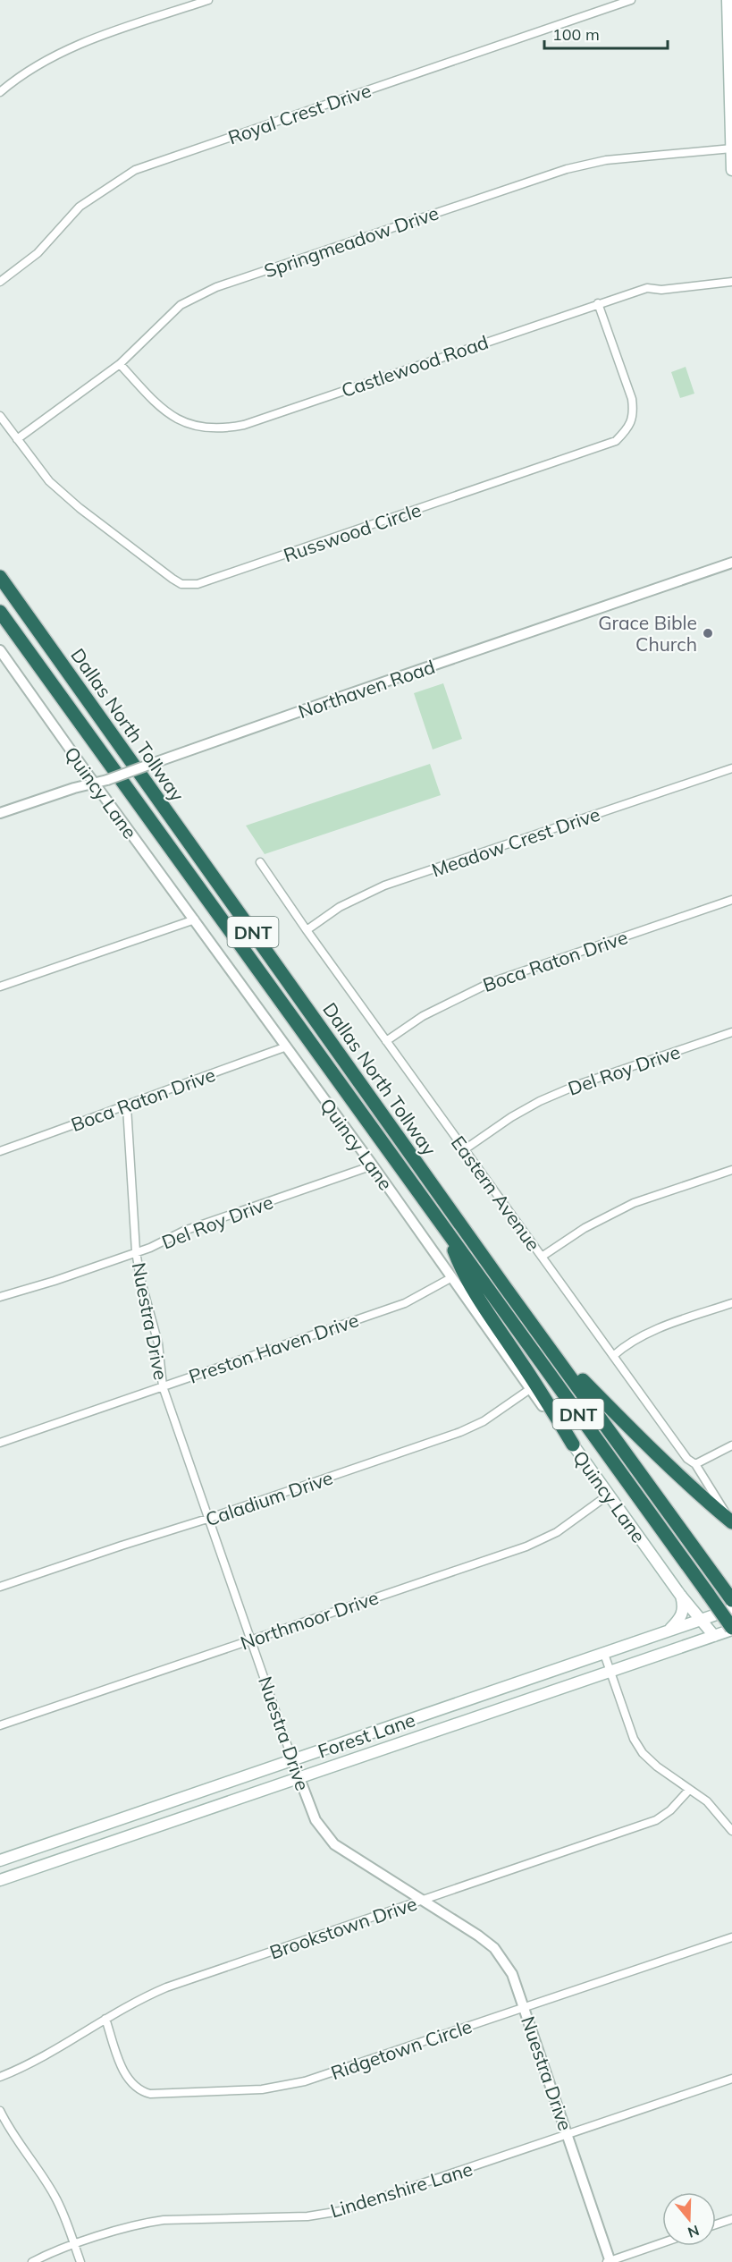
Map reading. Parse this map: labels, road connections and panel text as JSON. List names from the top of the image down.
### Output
{
  "streets": {
    "highway": ["Dallas North Tollway", "DNT"],
    "main road": ["Quincy Lane", "Forest Lane"],
    "street": [
      "Royal Crest Drive",
      "Springmeadow Drive",
      "Castlewood Road",
      "Russwood Circle",
      "Northaven Road",
      "Meadow Crest Drive",
      "Boca Raton Drive",
      "Del Roy Drive",
      "Eastern Avenue",
      "Nuestra Drive",
      "Preston Haven Drive",
      "Caladium Drive",
      "Northmoor Drive",
      "Brookstown Drive",
      "Ridgetown Circle",
      "Lindenshire Lane"
    ]
  },
  "crossings": [
    ["Springmeadow Drive", "Castlewood Road"],
    ["Springmeadow Drive", "Russwood Circle"],
    ["Castlewood Road", "Russwood Circle"],
    ["Northaven Road", "Quincy Lane"],
    ["Dallas North Tollway", "Forest Lane"],
    ["Quincy Lane", "Boca Raton Drive"],
    ["Quincy Lane", "Del Roy Drive"],
    ["Quincy Lane", "Preston Haven Drive"],
    ["Quincy Lane", "Caladium Drive"],
    ["Quincy Lane", "Northmoor Drive"],
    ["Quincy Lane", "Forest Lane"],
    ["Meadow Crest Drive", "Eastern Avenue"],
    ["Boca Raton Drive", "Eastern Avenue"],
    ["Boca Raton Drive", "Nuestra Drive"],
    ["Del Roy Drive", "Eastern Avenue"],
    ["Del Roy Drive", "Nuestra Drive"],
    ["Nuestra Drive", "Preston Haven Drive"],
    ["Nuestra Drive", "Caladium Drive"],
    ["Nuestra Drive", "Northmoor Drive"],
    ["Nuestra Drive", "Forest Lane"],
    ["Nuestra Drive", "Brookstown Drive"],
    ["Nuestra Drive", "Ridgetown Circle"],
    ["Nuestra Drive", "Lindenshire Lane"],
    ["Brookstown Drive", "Ridgetown Circle"]
  ],
  "places": ["Grace Bible Church"],
  "scale_bar": "100 m",
  "north": "bottom"
}
